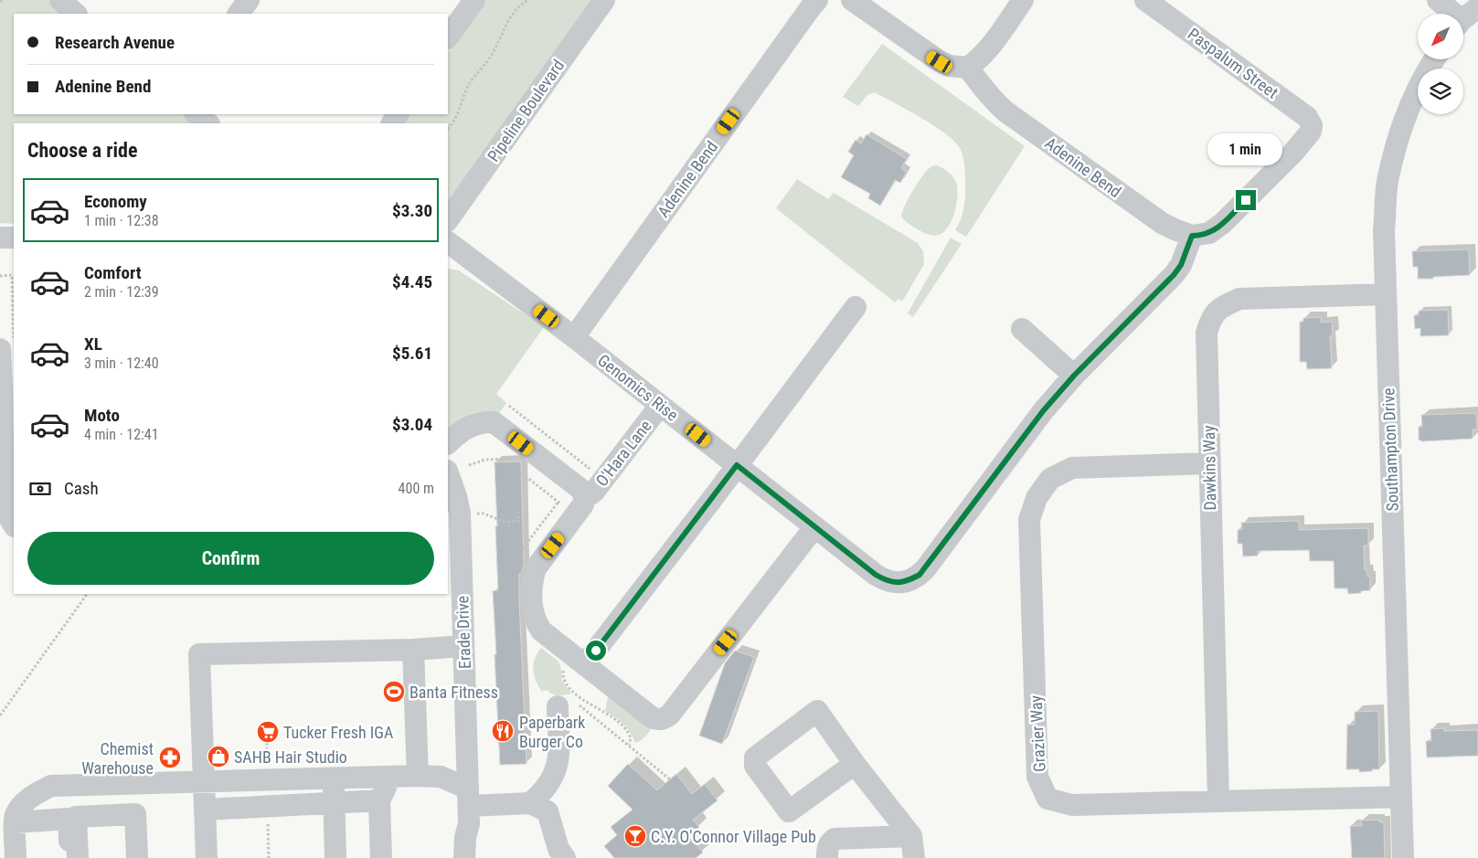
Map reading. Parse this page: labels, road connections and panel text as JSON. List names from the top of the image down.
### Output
{
  "streets": {
    "street": [
      "Paspalum Street",
      "Pipeline Boulevard",
      "Adenine Bend",
      "Genomics Rise",
      "Southampton Drive",
      "O'Hara Lane",
      "Dawkins Way",
      "Erade Drive",
      "Grazier Way"
    ]
  },
  "crossings": [
    ["Paspalum Street", "Adenine Bend"],
    ["Paspalum Street", "Genomics Rise"],
    ["Adenine Bend", "Genomics Rise"],
    ["Genomics Rise", "O'Hara Lane"],
    ["Southampton Drive", "Dawkins Way"],
    ["Southampton Drive", "Grazier Way"],
    ["Dawkins Way", "Grazier Way"]
  ],
  "places": {
    "sports": ["Banta Fitness"],
    "restaurant": ["Paperbark Burger Co"],
    "supermarket": ["Tucker Fresh IGA"],
    "shop": ["SAHB Hair Studio"],
    "pharmacy": ["Chemist Warehouse"],
    "bar": ["C.Y. O'Connor Village Pub"]
  },
  "north": "bottom left",
  "page": {
    "banner": ["Research Avenue", "Adenine Bend"],
    "heading": "Choose a ride",
    "bubble": "1 min",
    "list": [
      {
        "name": "Economy",
        "note": "1 min · 12:38",
        "value": "$3.30"
      },
      {
        "name": "Comfort",
        "note": "2 min · 12:39",
        "value": "$4.45"
      },
      {
        "name": "XL",
        "note": "3 min · 12:40",
        "value": "$5.61"
      },
      {
        "name": "Moto",
        "note": "4 min · 12:41",
        "value": "$3.04"
      }
    ],
    "pay": ["Cash", "400 m"],
    "buttons": "Confirm"
  }
}
